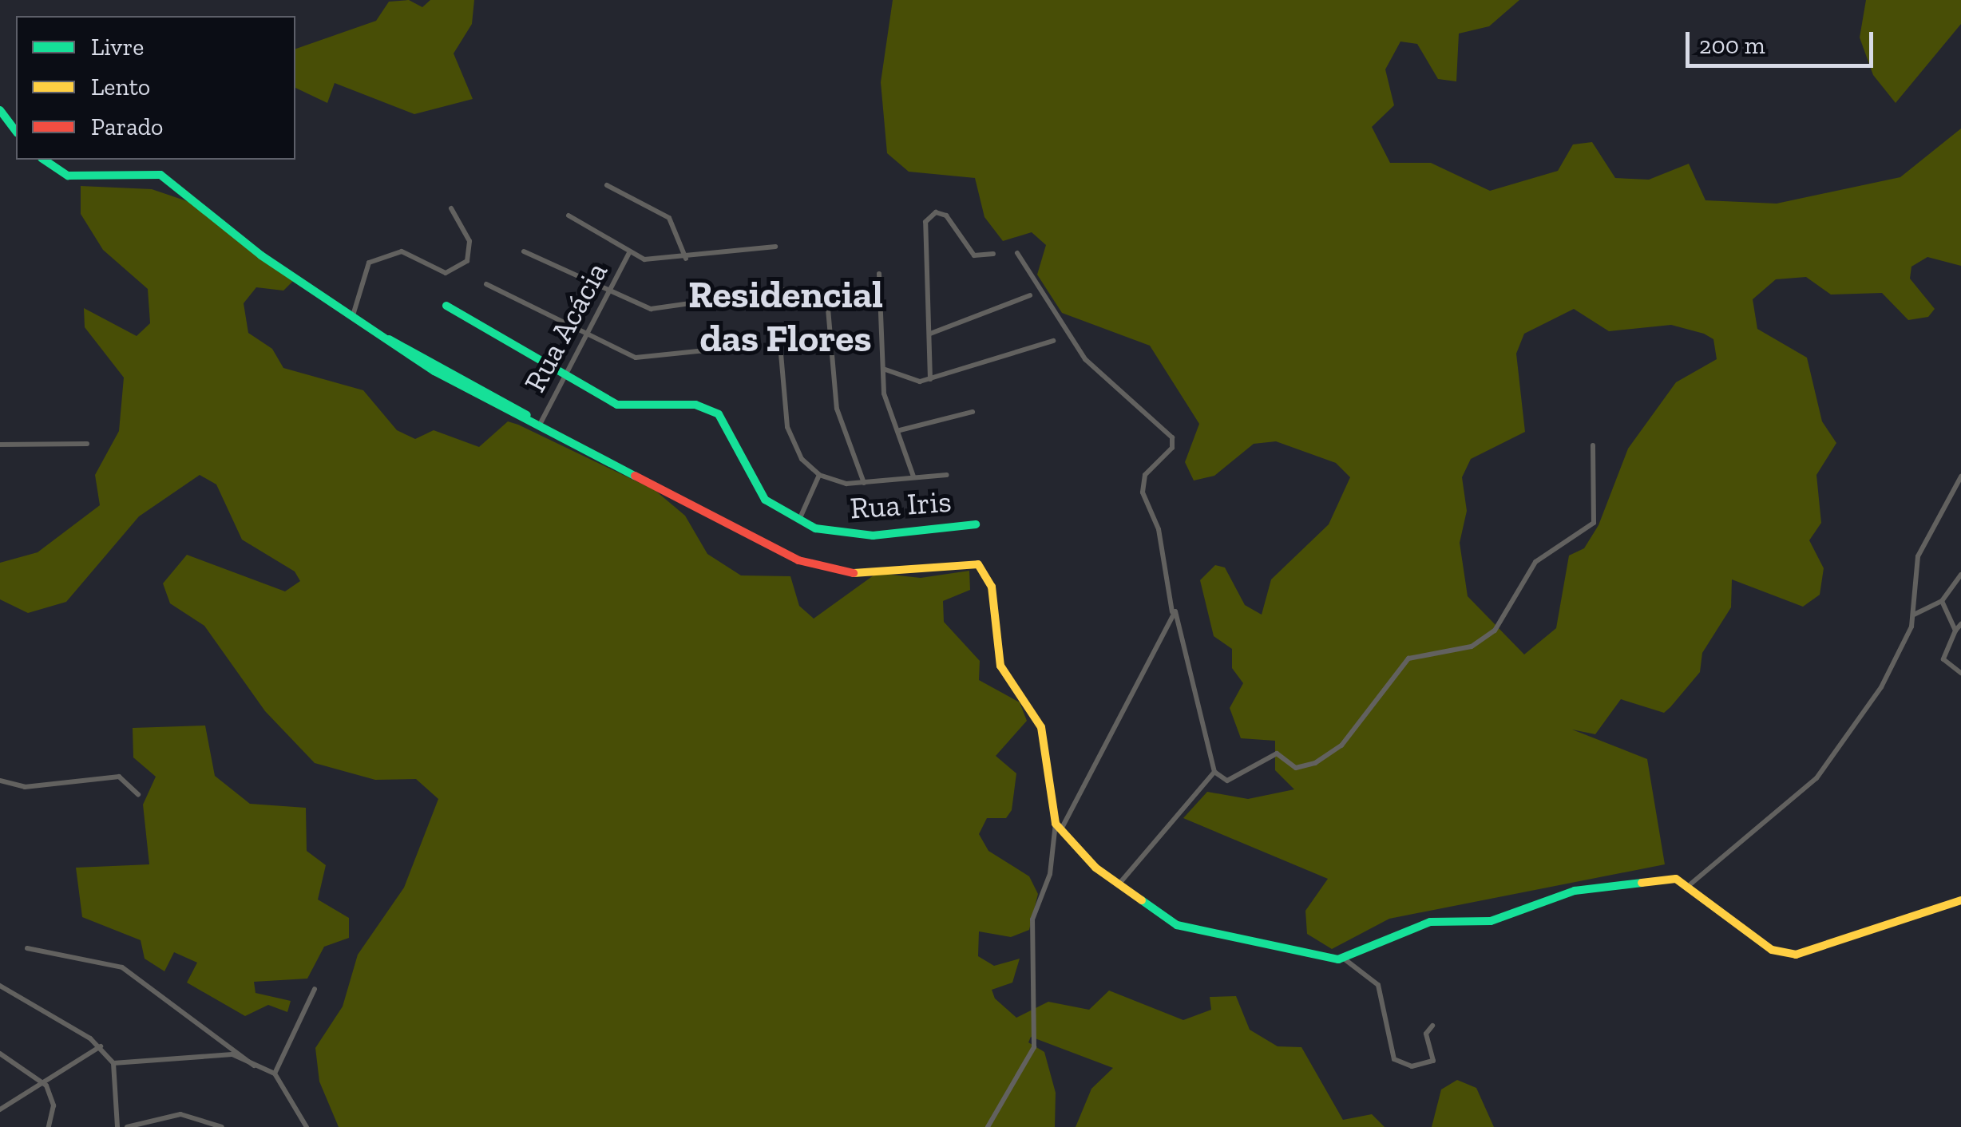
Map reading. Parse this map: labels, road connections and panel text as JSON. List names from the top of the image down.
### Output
{
  "streets": {
    "street": ["Rua Acácia", "Rua Iris"]
  },
  "crossings": [
    ["Rua Acácia", "Rua Iris"]
  ],
  "districts": ["Residencial das Flores"],
  "legend": ["Livre", "Lento", "Parado"],
  "scale_bar": "200 m"
}
